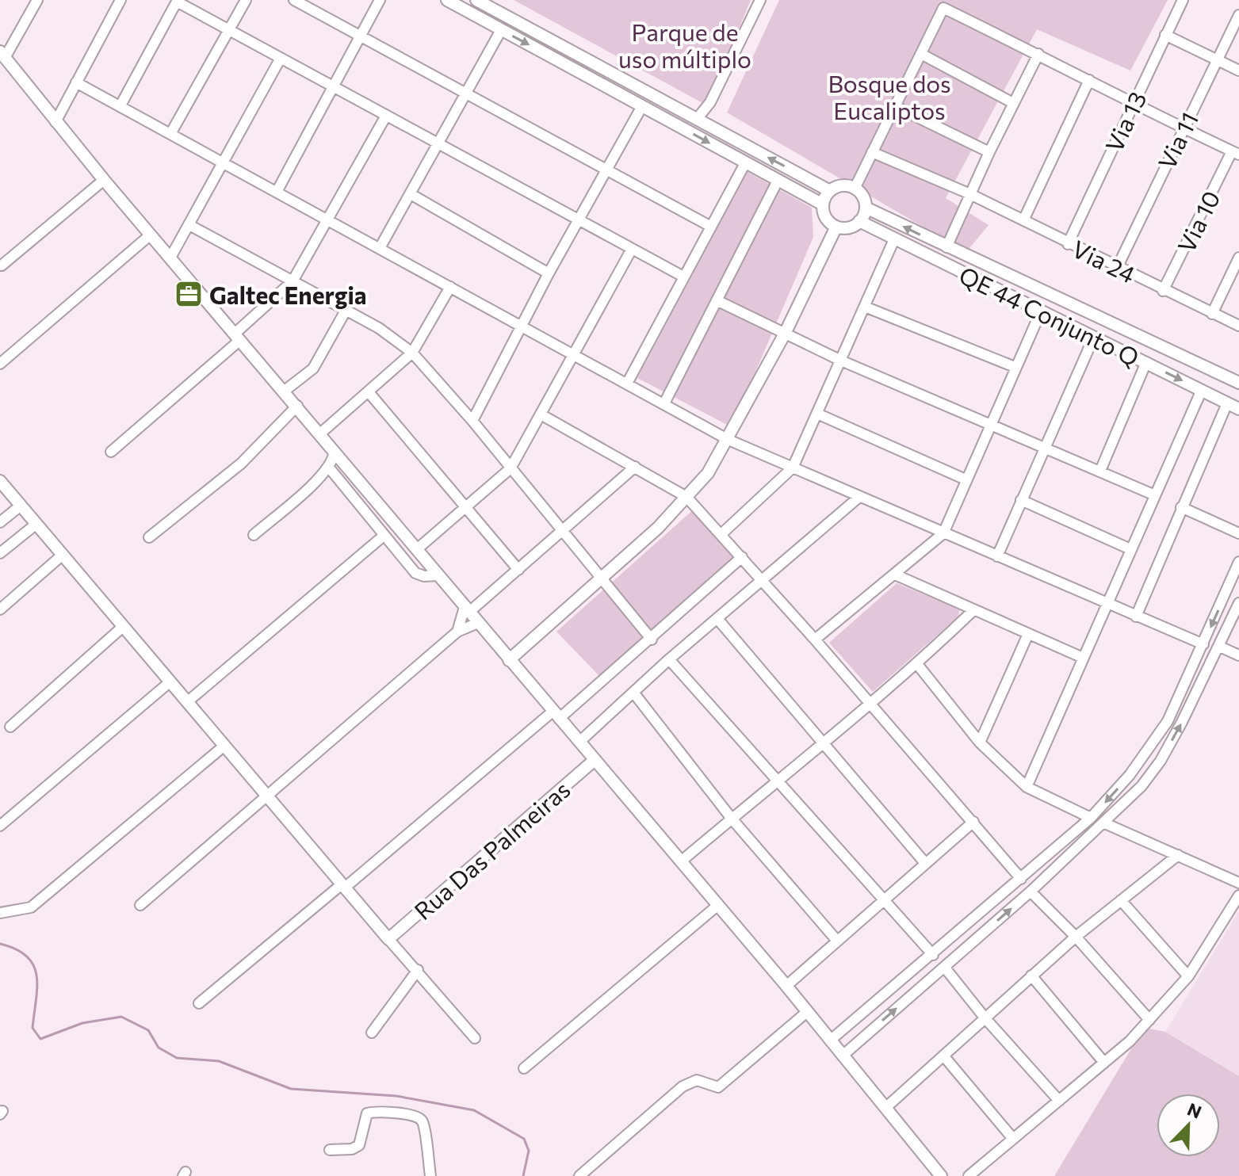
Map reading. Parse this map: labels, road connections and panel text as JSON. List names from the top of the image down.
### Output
{
  "streets": {
    "street": [
      "Via 13",
      "Via 11",
      "Via 10",
      "Via 24",
      "QE 44 Conjunto Q",
      "Rua Das Palmeiras"
    ]
  },
  "crossings": [
    ["Via 13", "Via 24"],
    ["Via 11", "Via 24"],
    ["Via 10", "Via 24"]
  ],
  "parks": ["Parque de uso múltiplo", "Bosque dos Eucaliptos"],
  "places": {
    "office": ["Galtec Energia"]
  },
  "north": "top right"
}
